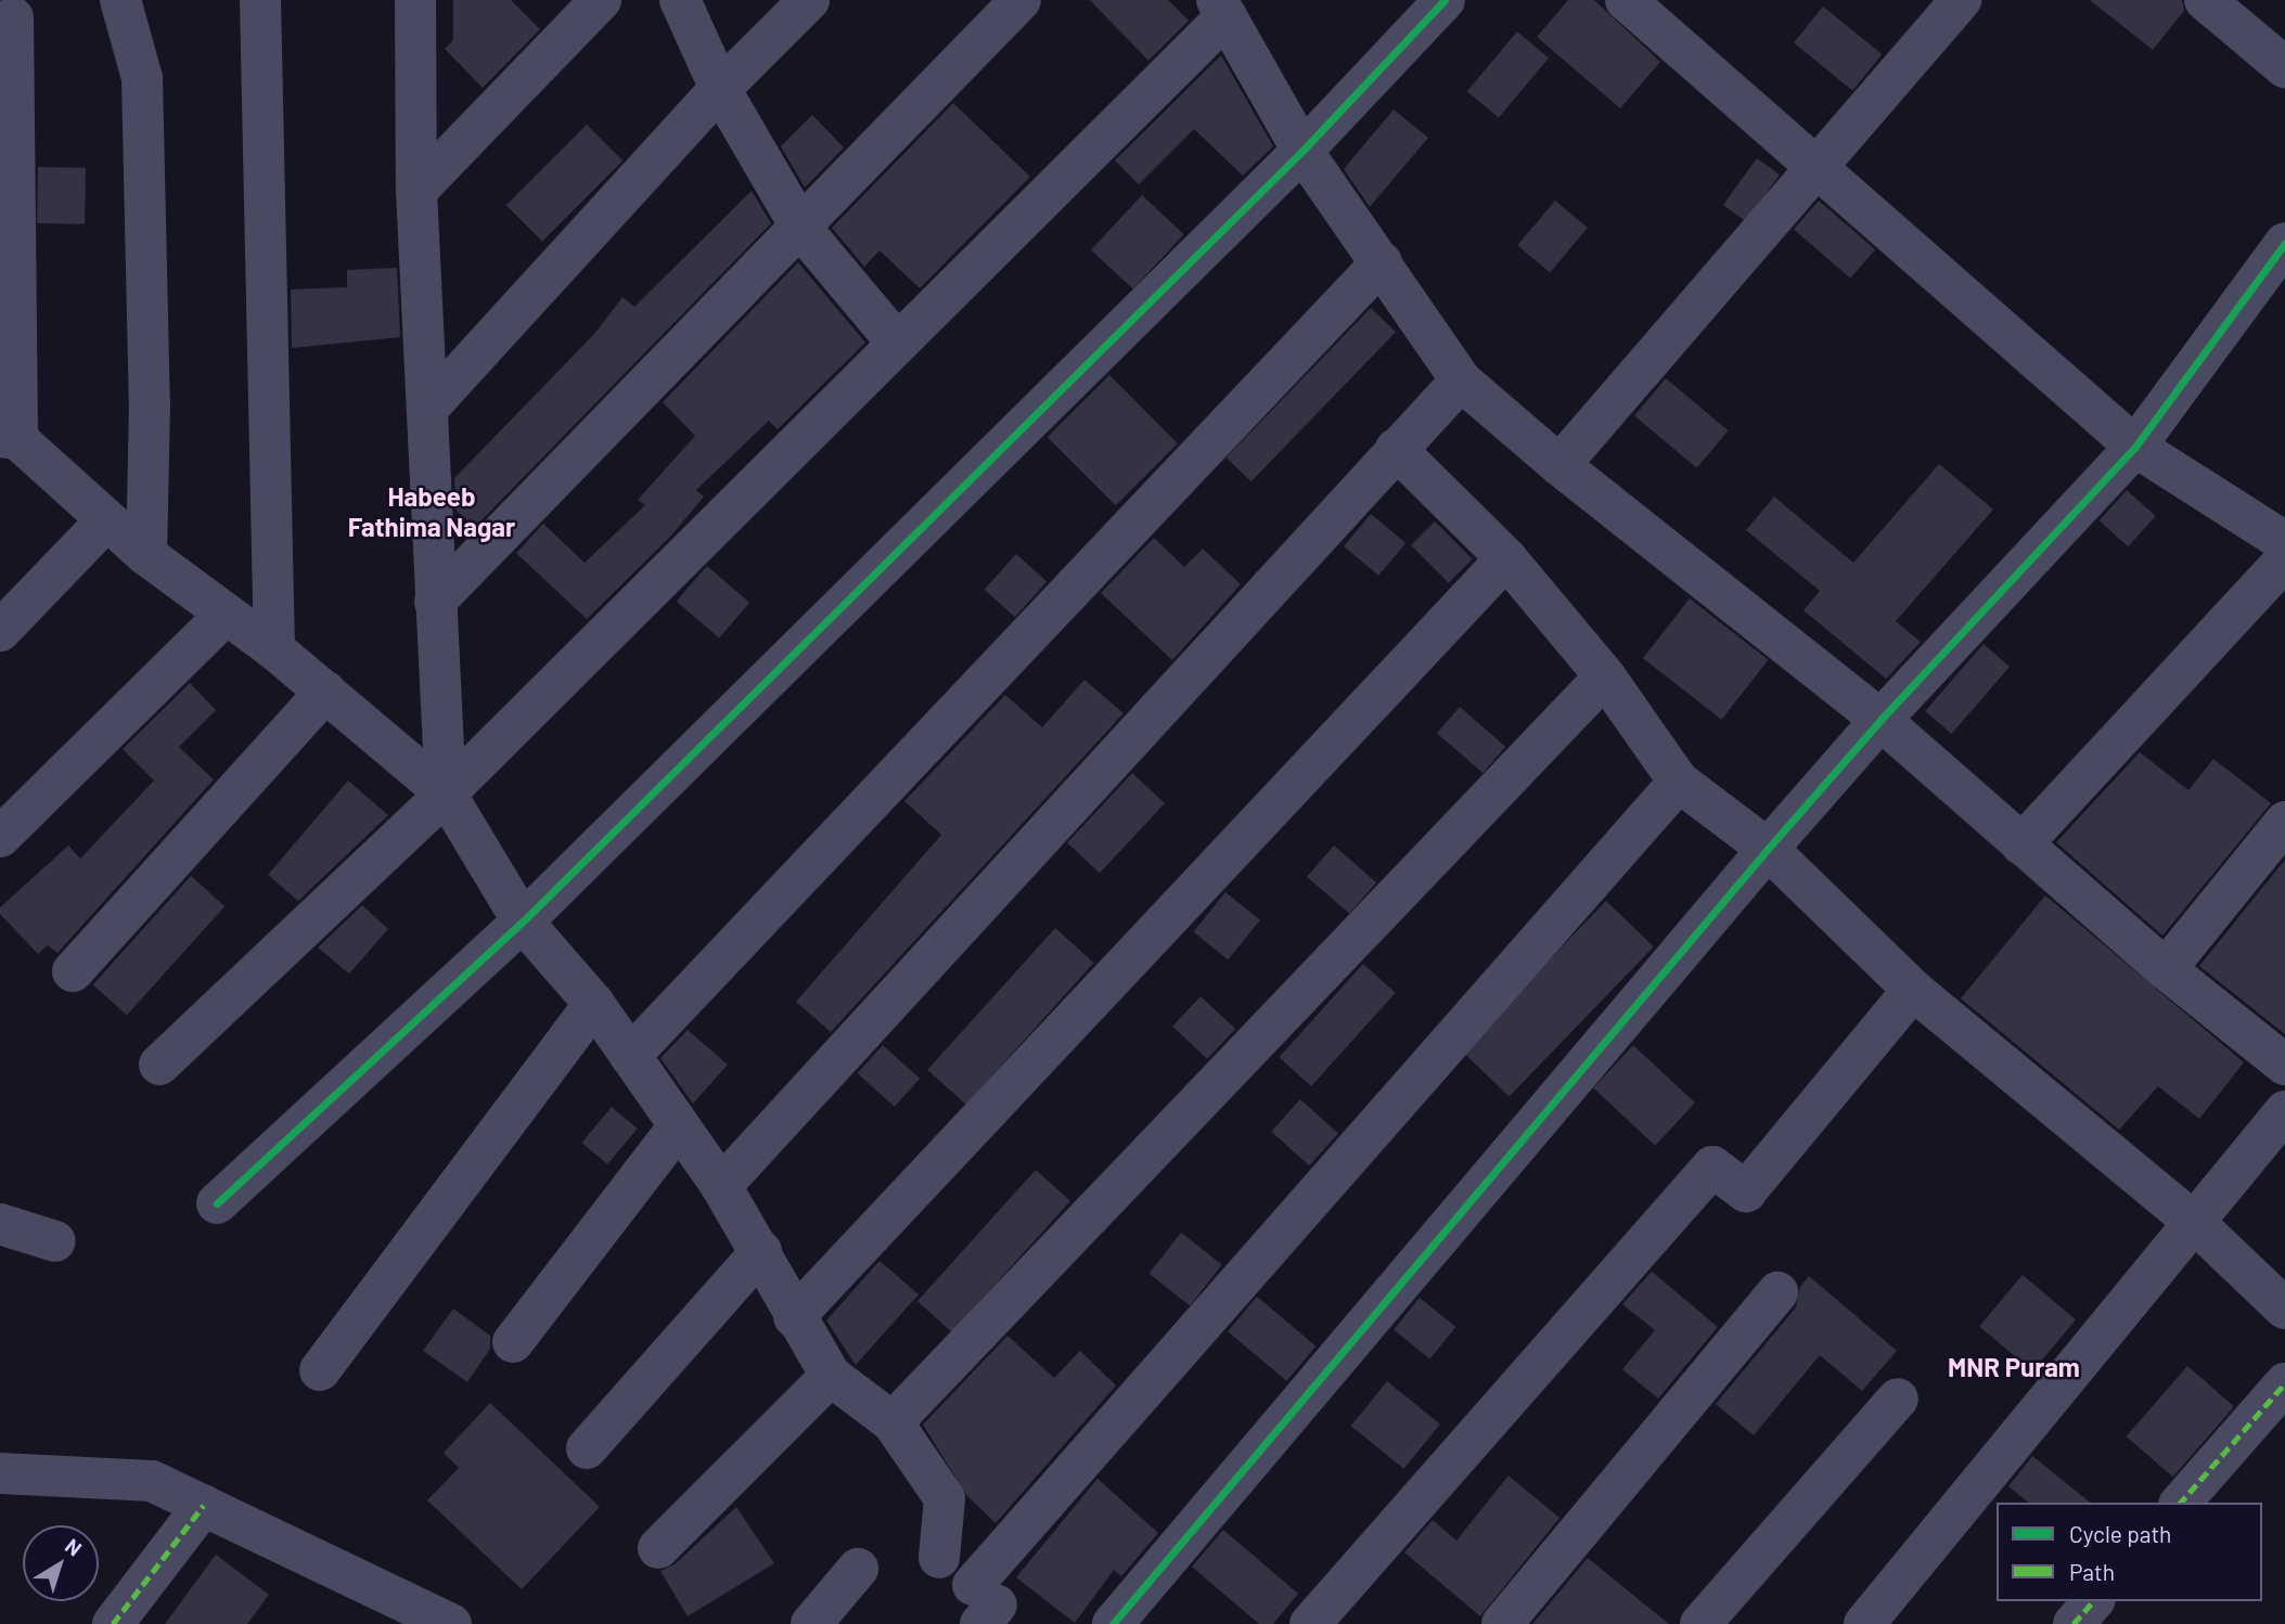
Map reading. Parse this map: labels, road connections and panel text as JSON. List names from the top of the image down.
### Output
{
  "districts": ["Habeeb Fathima Nagar", "MNR Puram"],
  "legend": ["Cycle path", "Path"],
  "north": "top right"
}
